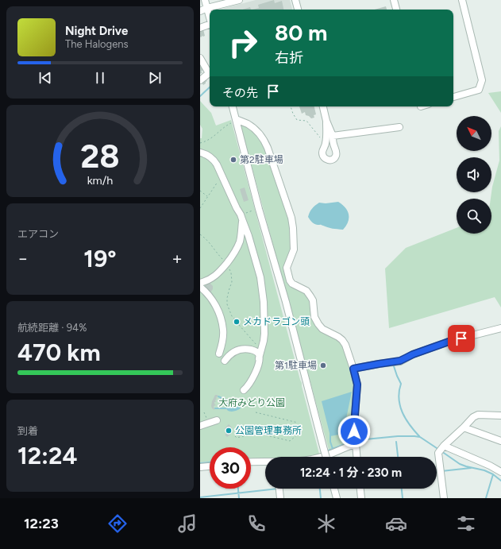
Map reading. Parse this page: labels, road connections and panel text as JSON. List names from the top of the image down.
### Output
{
  "parks": ["大府みどり公園"],
  "places": [
    "第2駐車場",
    "メカドラゴン頭",
    "第1駐車場",
    "公園管理事務所"
  ],
  "north": "top left",
  "page": {
    "turn": ["80 m", "右折"],
    "song": ["Night Drive", "The Halogens"],
    "then": "その先",
    "tile": [
      "エアコン",
      ["航続距離 · 94%", "470 km"],
      ["到着", "12:24"]
    ],
    "heat": ["−", "19°", "+"],
    "limit": "30",
    "trip": "12:24 · 1 分 · 230 m",
    "tabs": "12:23",
    "gauge": ["28", "km/h"]
  }
}
